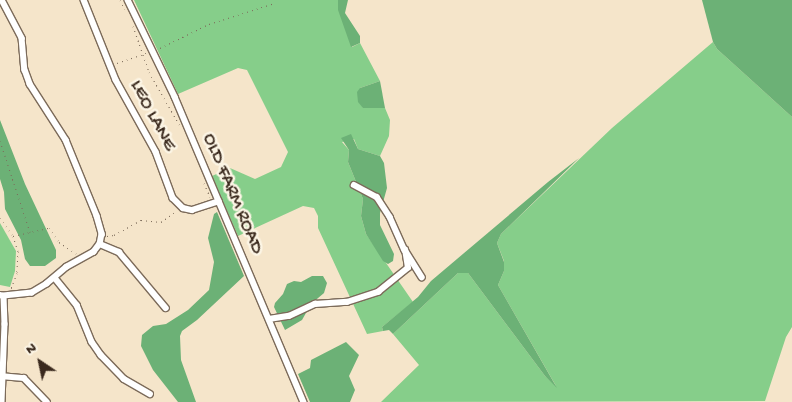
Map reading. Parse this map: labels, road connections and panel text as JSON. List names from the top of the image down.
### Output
{
  "streets": {
    "street": ["LEO LANE", "OLD FARM ROAD"]
  },
  "crossings": [
    ["LEO LANE", "OLD FARM ROAD"]
  ],
  "north": "top left"
}
